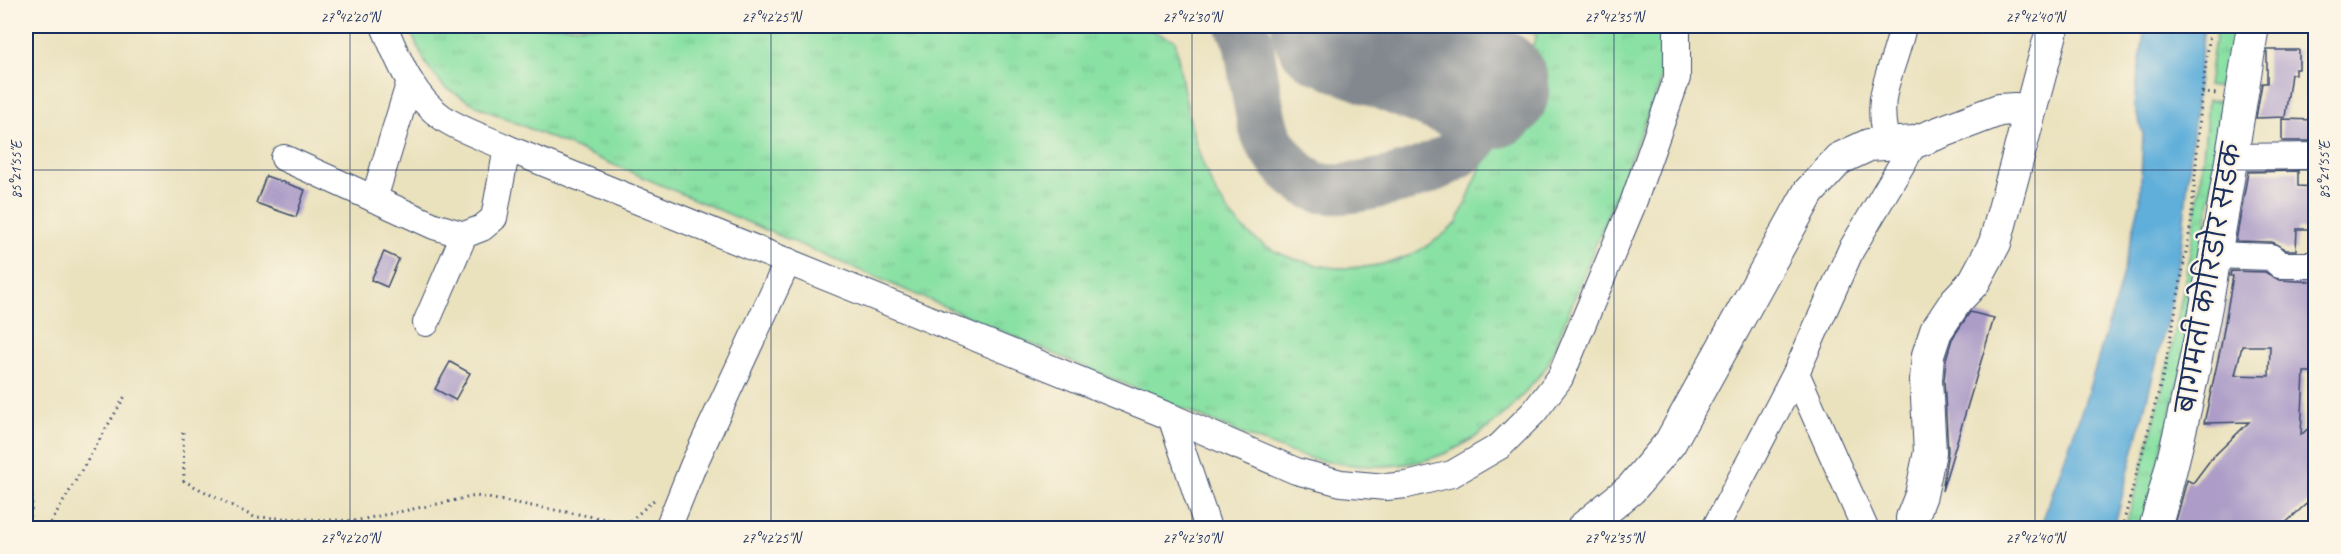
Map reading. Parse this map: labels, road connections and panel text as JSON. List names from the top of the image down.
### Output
{
  "streets": {
    "main road": ["बागमती कोरिडोर सडक"]
  },
  "coordinates": [
    "27°42'20\"N",
    "27°42'25\"N",
    "27°42'30\"N",
    "27°42'35\"N",
    "27°42'40\"N",
    "85°21'55\"E"
  ]
}
